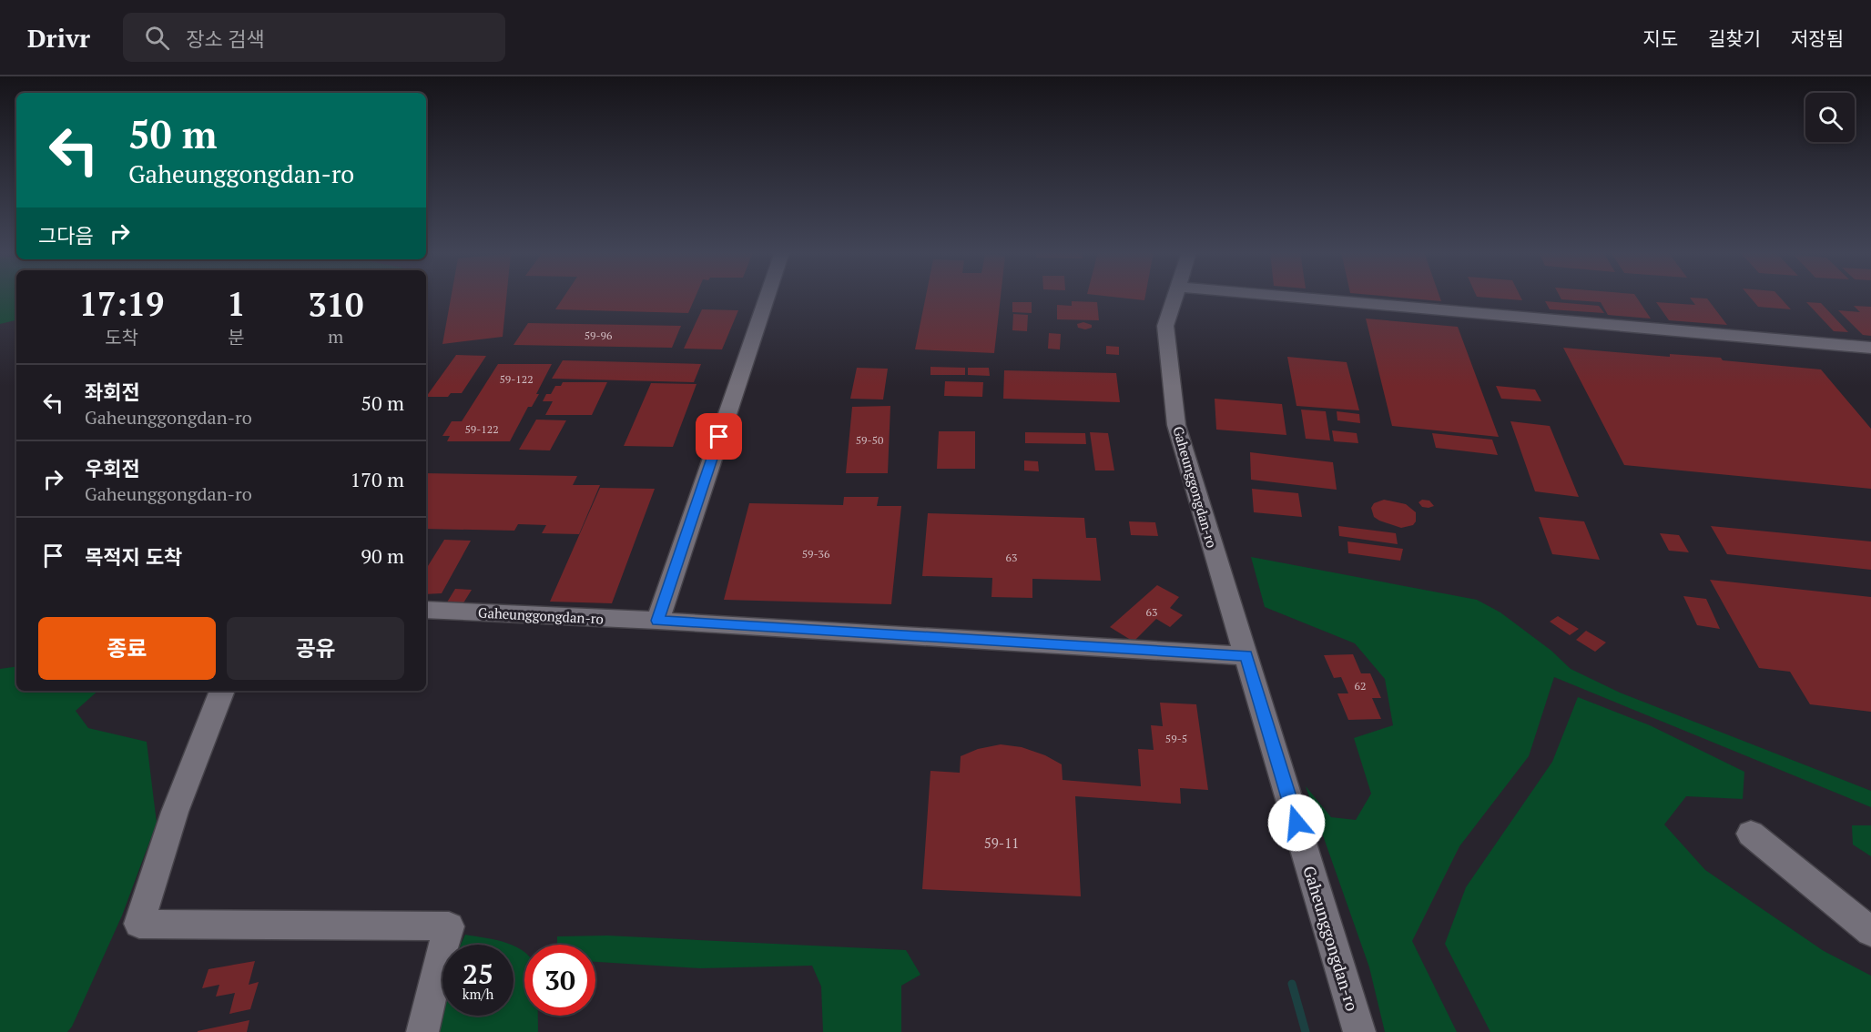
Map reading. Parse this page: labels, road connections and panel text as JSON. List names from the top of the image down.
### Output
{
  "streets": {
    "street": ["Gaheunggongdan-ro"]
  },
  "house_numbers": [
    "59-96",
    "59-122",
    "59-122",
    "59-50",
    "59-36",
    "63",
    "63",
    "62",
    "59-5",
    "59-11"
  ],
  "page": {
    "header": "Drivr",
    "search": "장소 검색",
    "nav": ["지도", "길찾기", "저장됨"],
    "turn": ["50 m", "Gaheunggongdan-ro"],
    "then": "그다음",
    "eta": [
      "17:19",
      "도착",
      "1",
      "분",
      "310",
      "m"
    ],
    "list": [
      {
        "name": "좌회전",
        "note": "Gaheunggongdan-ro",
        "value": "50 m"
      },
      {
        "name": "우회전",
        "note": "Gaheunggongdan-ro",
        "value": "170 m"
      },
      {
        "name": "목적지 도착",
        "value": "90 m"
      }
    ],
    "buttons": ["종료", "공유"],
    "speed": "25 km/h",
    "limit": "30"
  }
}
